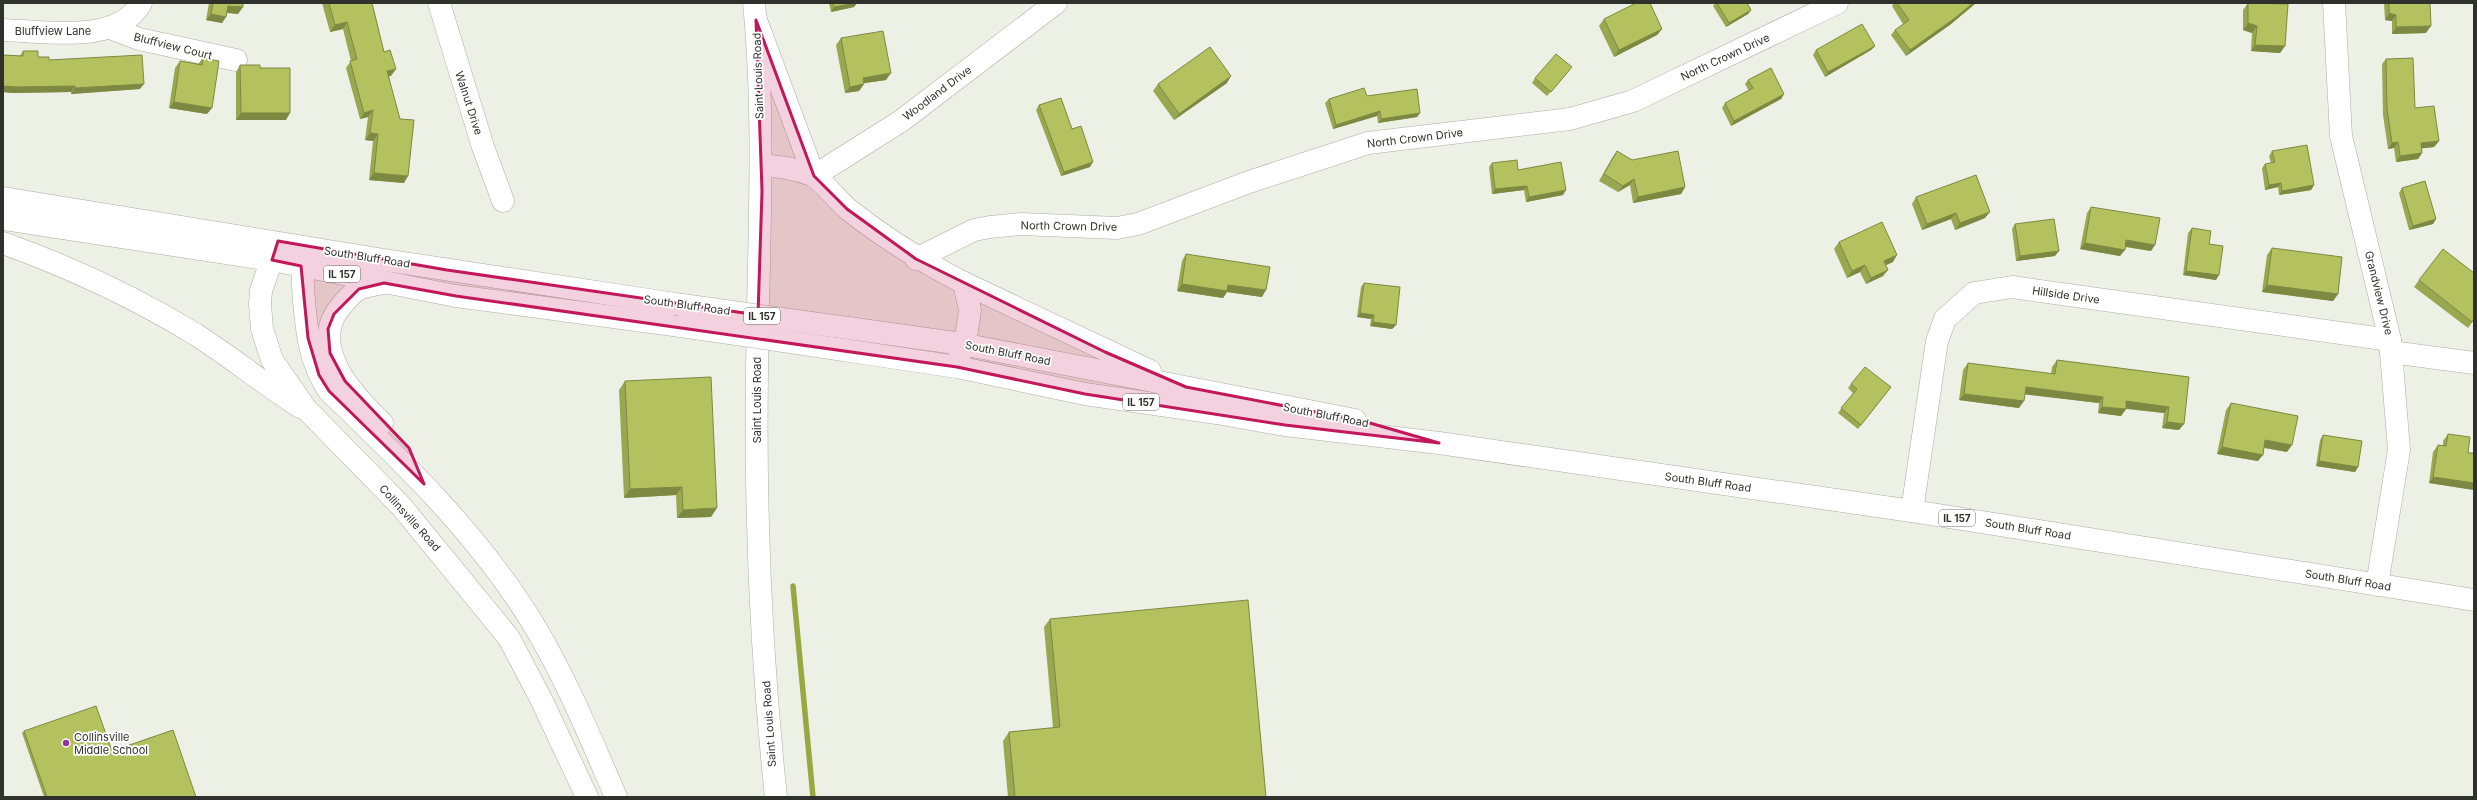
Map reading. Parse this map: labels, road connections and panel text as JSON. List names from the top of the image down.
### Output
{
  "streets": {
    "main road": [
      "Bluffview Lane",
      "Bluffview Court",
      "North Crown Drive",
      "Saint Louis Road",
      "Woodland Drive",
      "Walnut Drive",
      "South Bluff Road",
      "IL 157",
      "Grandview Drive",
      "Hillside Drive",
      "Collinsville Road"
    ]
  },
  "crossings": [
    ["Bluffview Lane", "Bluffview Court"],
    ["South Bluff Road", "Grandview Drive"],
    ["South Bluff Road", "Hillside Drive"],
    ["South Bluff Road", "Collinsville Road"],
    ["Grandview Drive", "Hillside Drive"]
  ],
  "places": ["Collinsville Middle School"]
}
